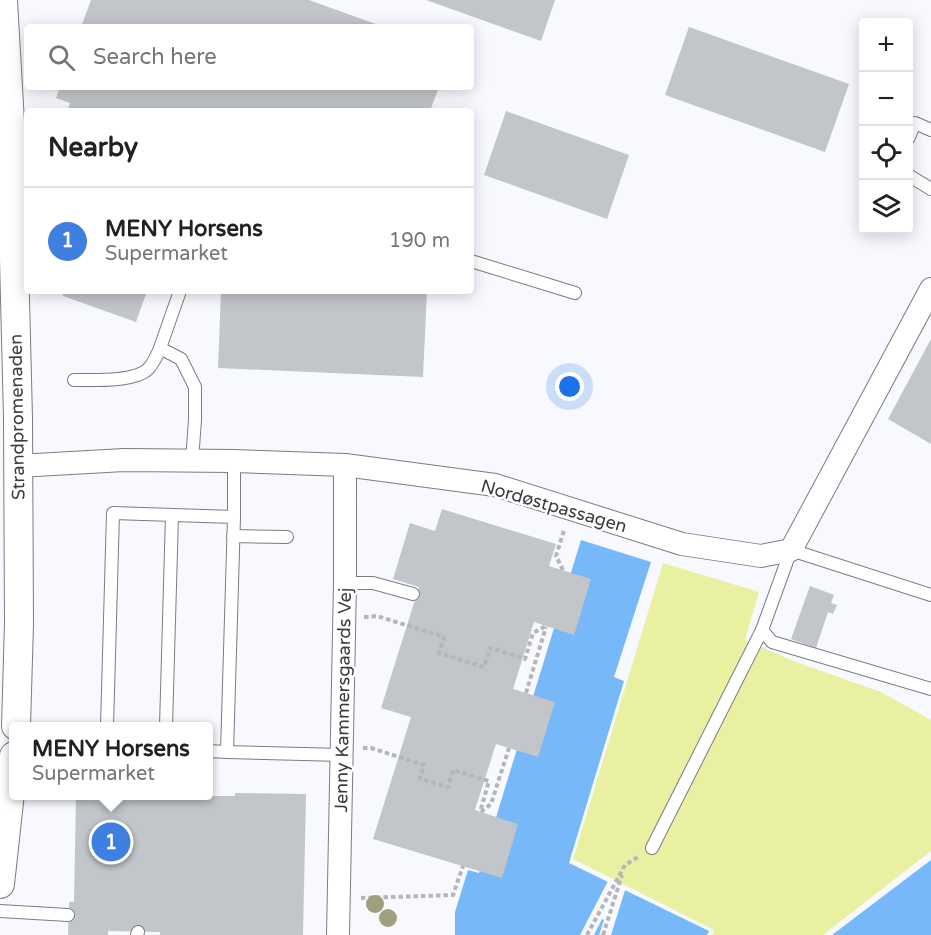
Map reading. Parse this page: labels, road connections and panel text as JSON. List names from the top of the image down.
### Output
{
  "streets": {
    "street": ["Strandpromenaden", "Nordøstpassagen", "Jenny Kammersgaards Vej"]
  },
  "crossings": [
    ["Strandpromenaden", "Nordøstpassagen"],
    ["Nordøstpassagen", "Jenny Kammersgaards Vej"]
  ],
  "page": {
    "map_buttons": ["+", "−"],
    "search": "Search here",
    "heading": "Nearby",
    "list": [
      {
        "mark": "1",
        "name": "MENY Horsens",
        "note": "Supermarket",
        "value": "190 m"
      }
    ],
    "popup": ["MENY Horsens", "Supermarket"],
    "pins": "1"
  }
}
